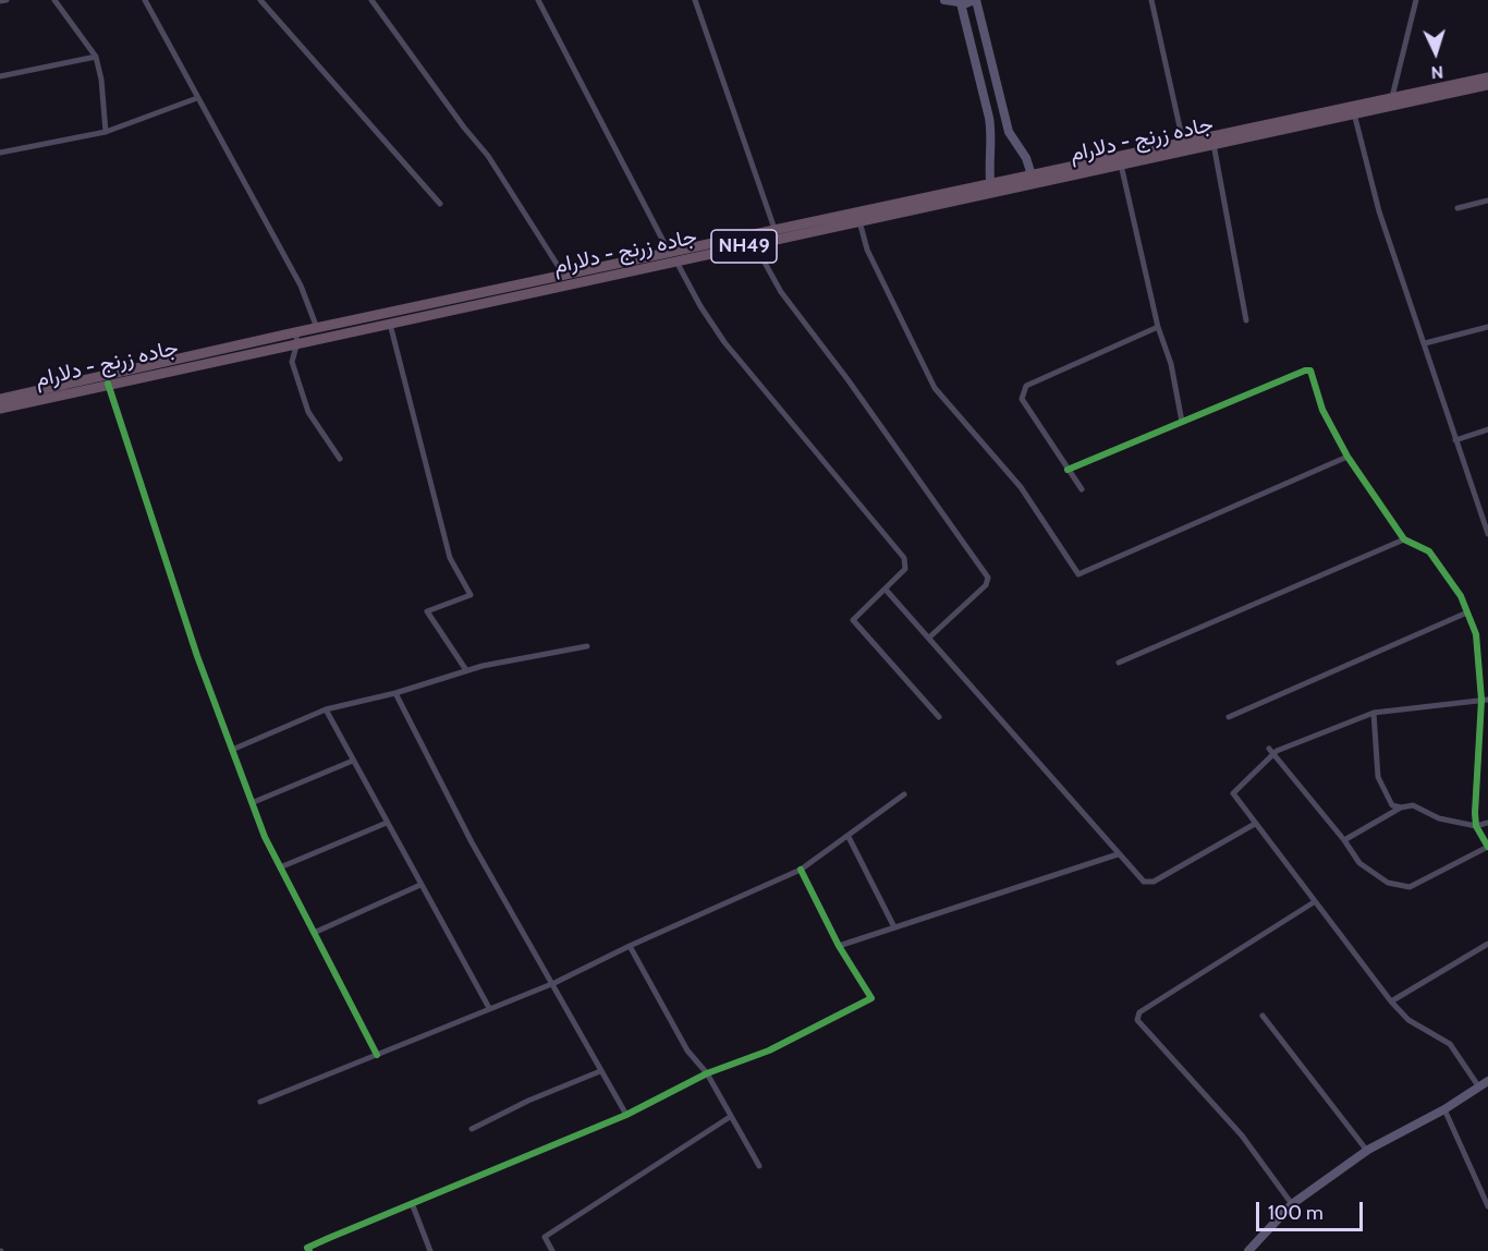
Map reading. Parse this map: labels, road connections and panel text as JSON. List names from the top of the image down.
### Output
{
  "streets": {
    "highway": ["جاده زرنج - دلارام", "NH49"]
  },
  "scale_bar": "100 m",
  "north": "bottom"
}
